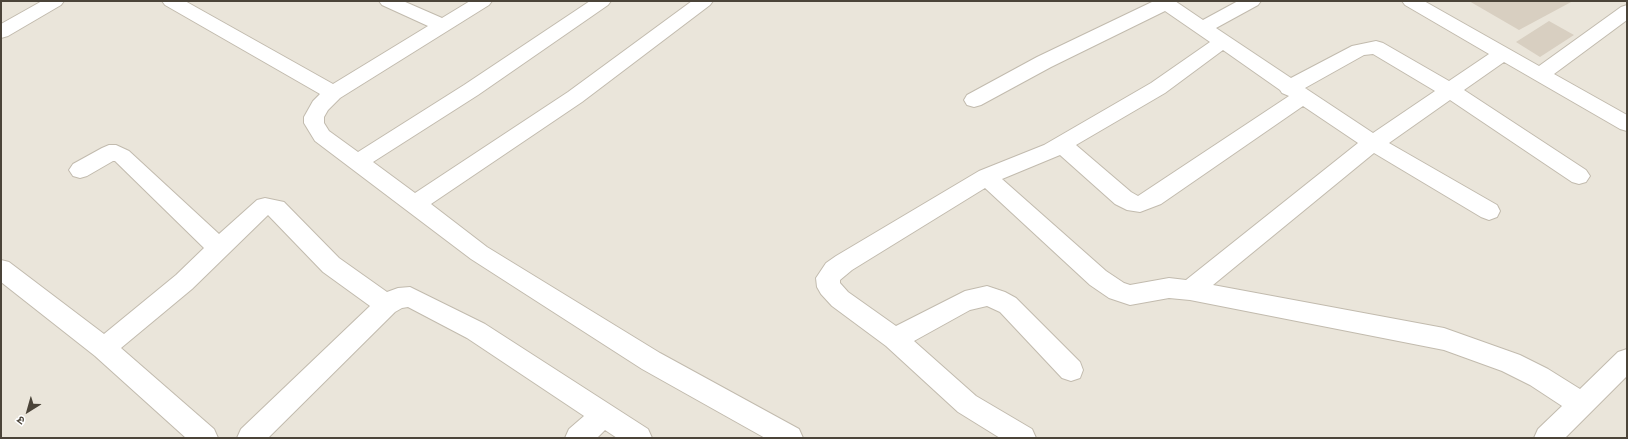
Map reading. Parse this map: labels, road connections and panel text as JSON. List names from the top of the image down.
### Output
{
  "north": "bottom left"
}
